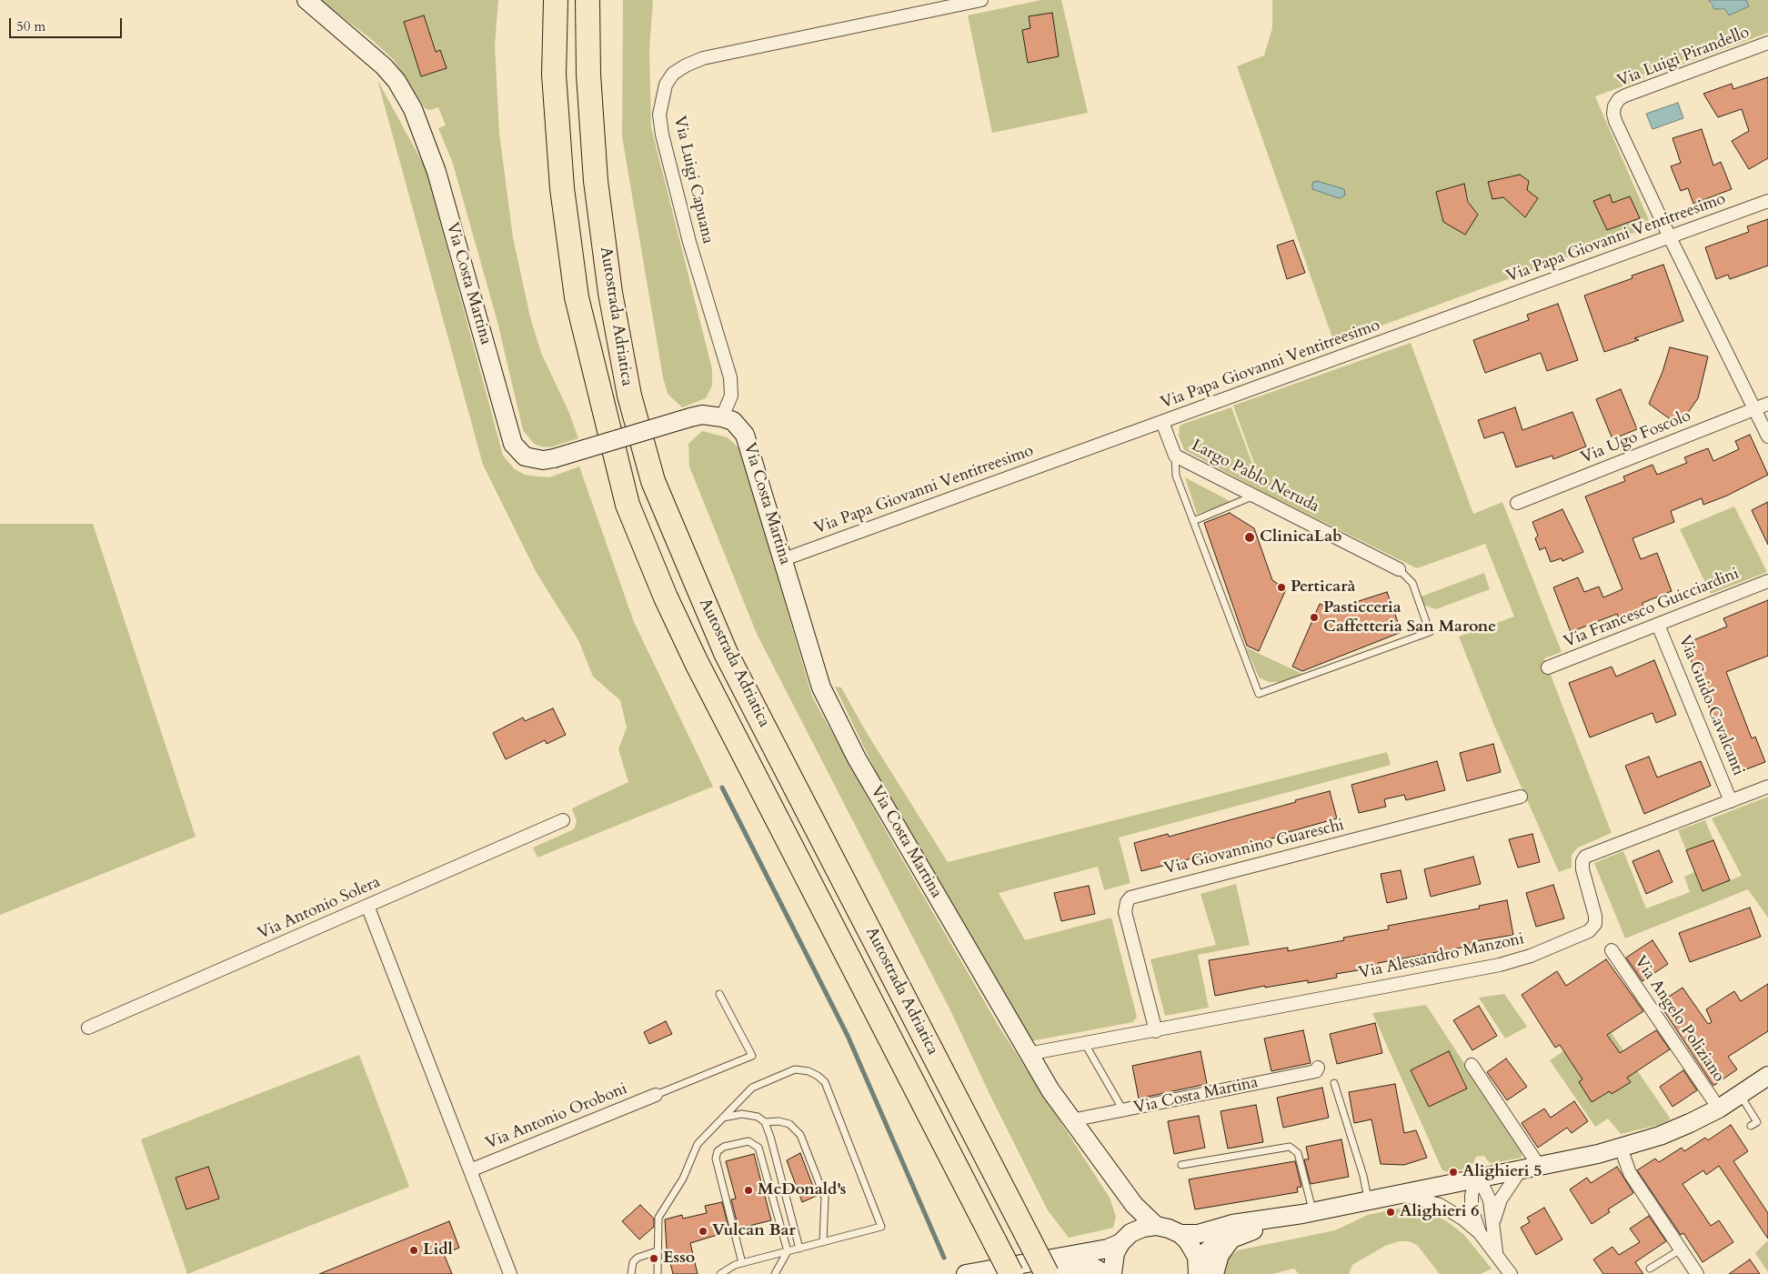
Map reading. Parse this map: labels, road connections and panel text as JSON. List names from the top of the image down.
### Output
{
  "streets": {
    "highway": ["Autostrada Adriatica"],
    "main road": ["Via Costa Martina"],
    "street": [
      "Via Luigi Pirandello",
      "Via Luigi Capuana",
      "Via Papa Giovanni Ventitreesimo",
      "Via Ugo Foscolo",
      "Largo Pablo Neruda",
      "Via Francesco Guicciardini",
      "Via Guido Cavalcanti",
      "Via Giovannino Guareschi",
      "Via Antonio Solera",
      "Via Alessandro Manzoni",
      "Via Angelo Poliziano",
      "Via Antonio Oroboni"
    ]
  },
  "crossings": [
    ["Via Luigi Pirandello", "Via Papa Giovanni Ventitreesimo"],
    ["Via Luigi Capuana", "Via Costa Martina"],
    ["Via Papa Giovanni Ventitreesimo", "Via Costa Martina"],
    ["Via Papa Giovanni Ventitreesimo", "Largo Pablo Neruda"],
    ["Via Costa Martina", "Via Alessandro Manzoni"],
    ["Via Francesco Guicciardini", "Via Guido Cavalcanti"],
    ["Via Guido Cavalcanti", "Via Alessandro Manzoni"],
    ["Via Giovannino Guareschi", "Via Alessandro Manzoni"]
  ],
  "places": [
    "ClinicaLab",
    "Perticarà",
    "Pasticceria Caffetteria San Marone",
    "Alighieri 5",
    "McDonald's",
    "Alighieri 6",
    "Vulcan Bar",
    "Lidl",
    "Esso"
  ],
  "scale_bar": "50 m"
}
